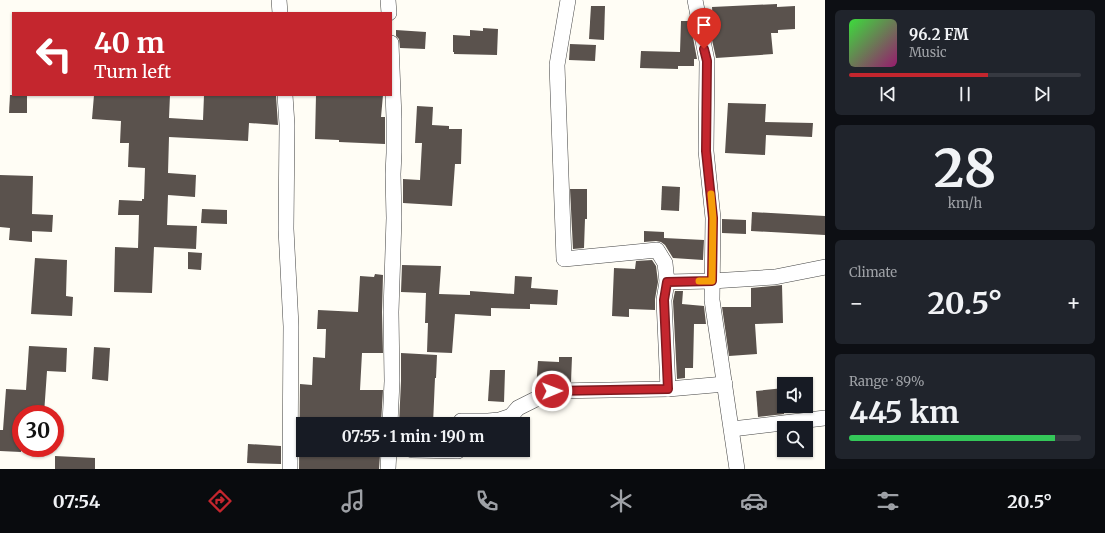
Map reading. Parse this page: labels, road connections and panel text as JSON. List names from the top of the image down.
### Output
{
  "page": {
    "turn": ["40 m", "Turn left"],
    "song": ["96.2 FM", "Music"],
    "tile": [
      ["28", "km/h"],
      "Climate",
      ["Range · 89%", "445 km"]
    ],
    "heat": ["−", "20.5°", "+"],
    "limit": "30",
    "trip": "07:55 · 1 min · 190 m",
    "tabs": ["07:54", "20.5°"]
  }
}
